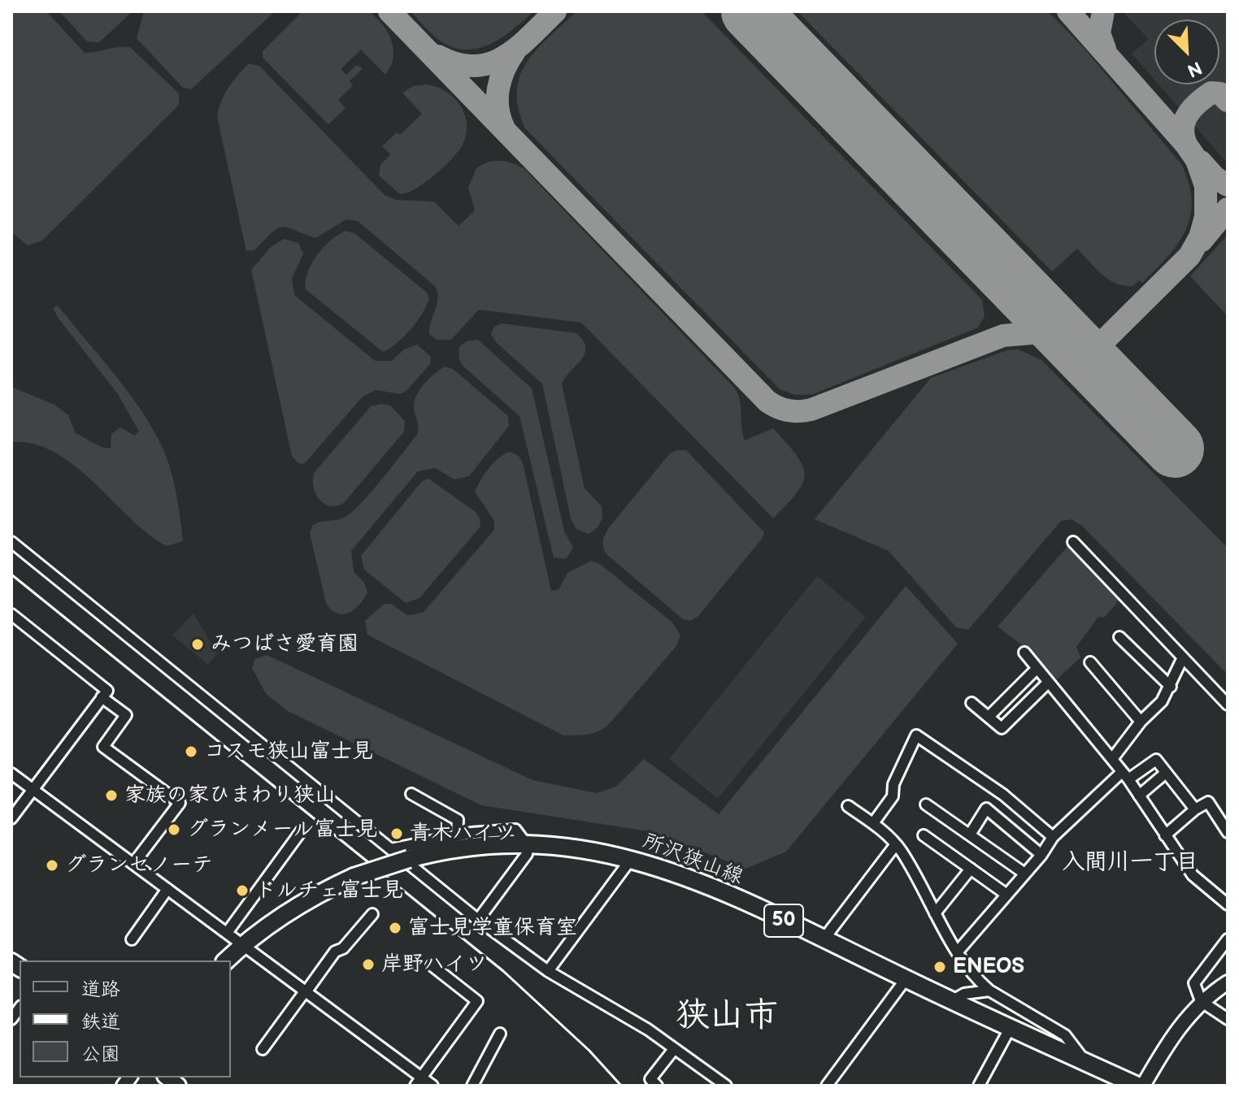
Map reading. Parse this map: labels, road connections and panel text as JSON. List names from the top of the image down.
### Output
{
  "streets": {
    "main road": ["所沢狭山線", "50"]
  },
  "crossings": [
    ["所沢狭山線", "50"]
  ],
  "districts": ["入間川一丁目", "狭山市"],
  "places": [
    "みつばさ愛育園",
    "コスモ狭山富士見",
    "家族の家ひまわり狭山",
    "グランメール富士見",
    "青木ハイツ",
    "グランセノーテ",
    "ドルチェ富士見",
    "富士見学童保育室",
    "岸野ハイツ",
    "ENEOS"
  ],
  "legend": ["道路", "鉄道", "公園"],
  "north": "bottom right"
}
